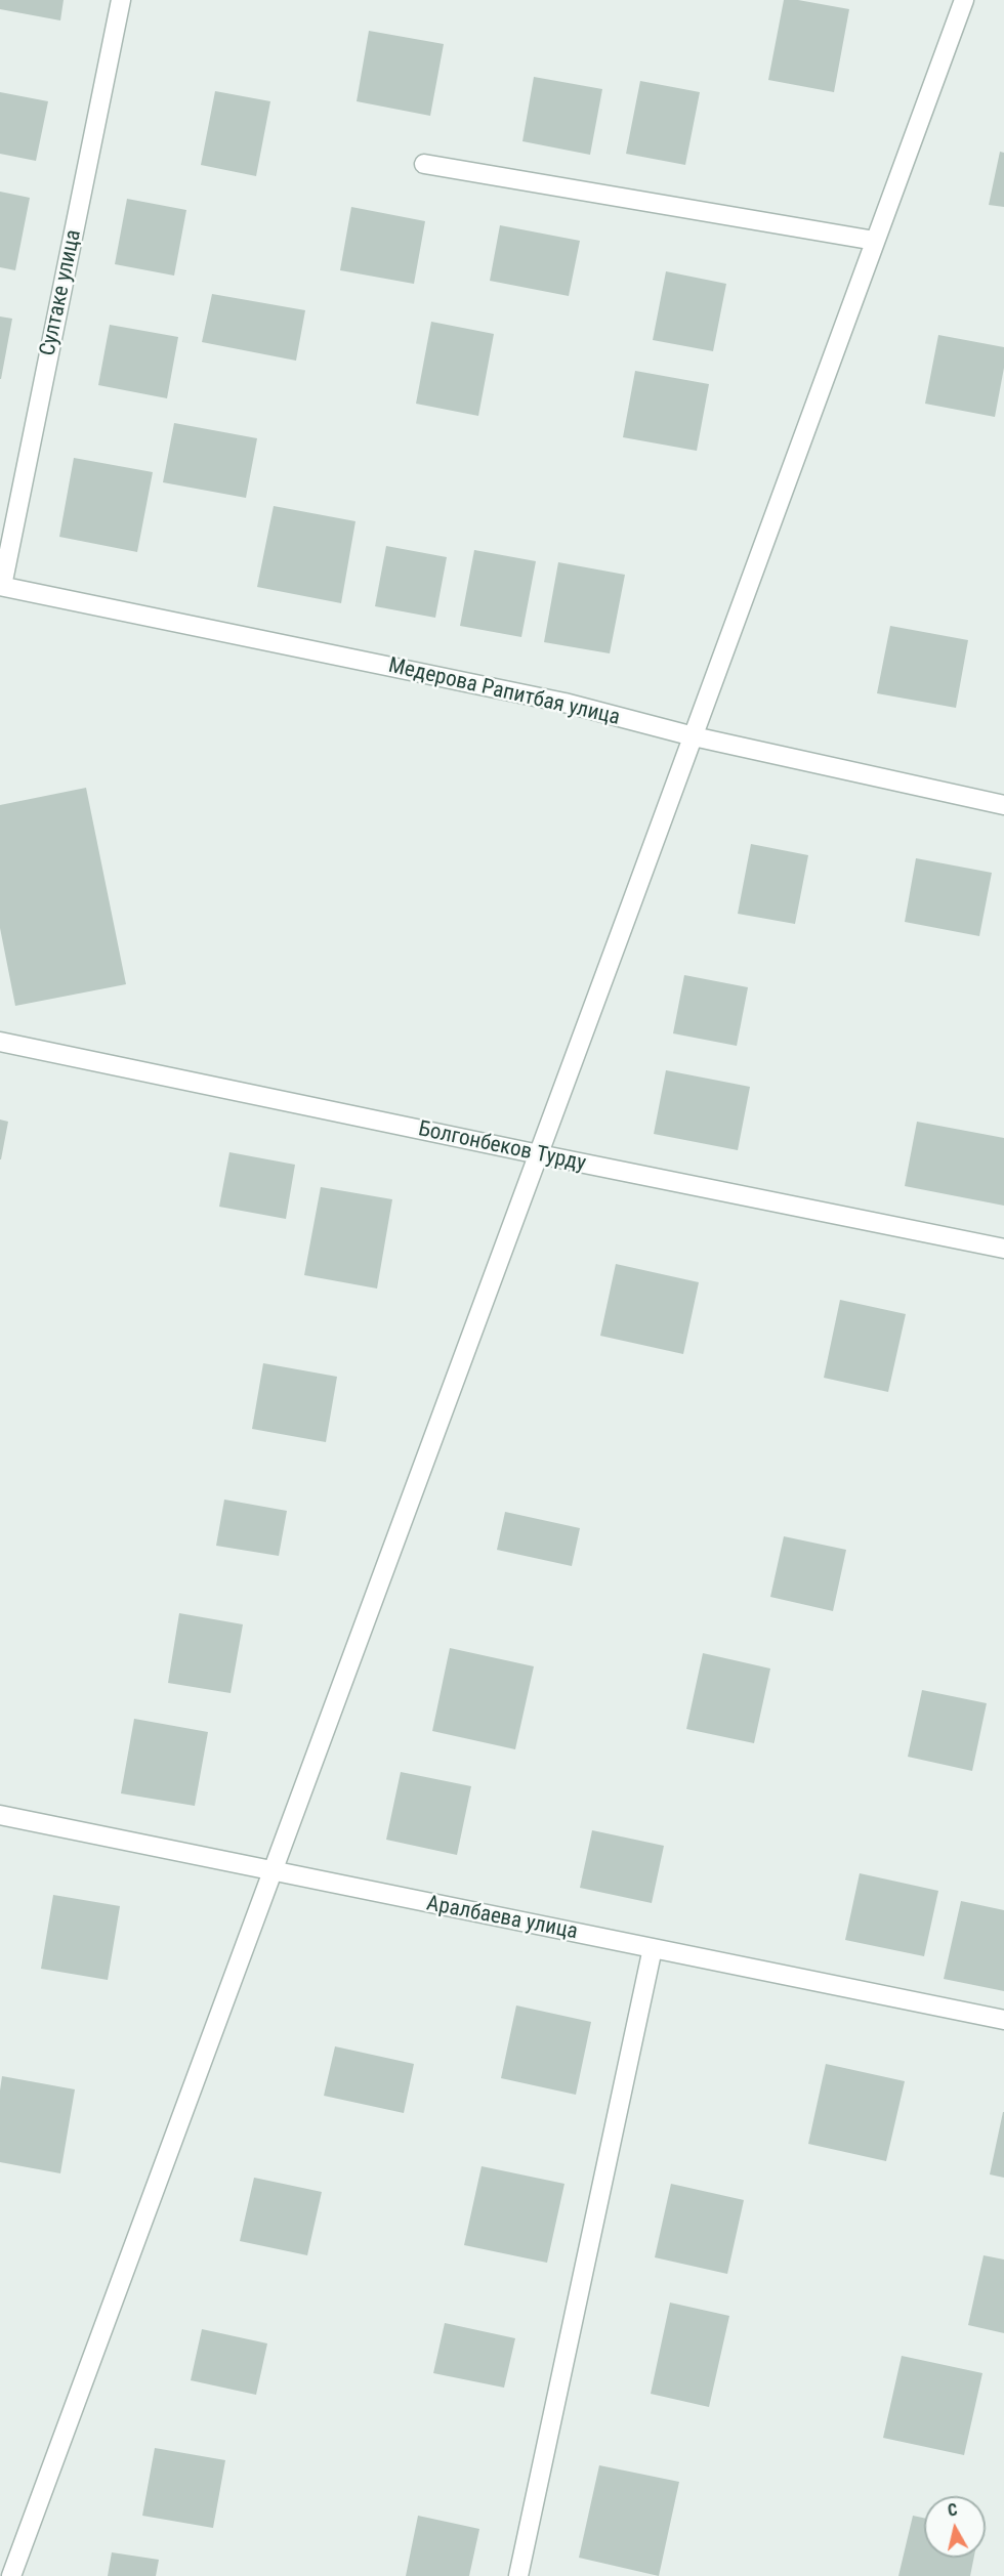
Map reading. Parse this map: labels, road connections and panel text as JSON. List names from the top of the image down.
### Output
{
  "streets": {
    "street": [
      "Султаке улица",
      "Медерова Рапитбая улица",
      "Болгонбеков Турду",
      "Аралбаева улица"
    ]
  },
  "crossings": [
    ["Султаке улица", "Медерова Рапитбая улица"]
  ],
  "north": "top"
}
